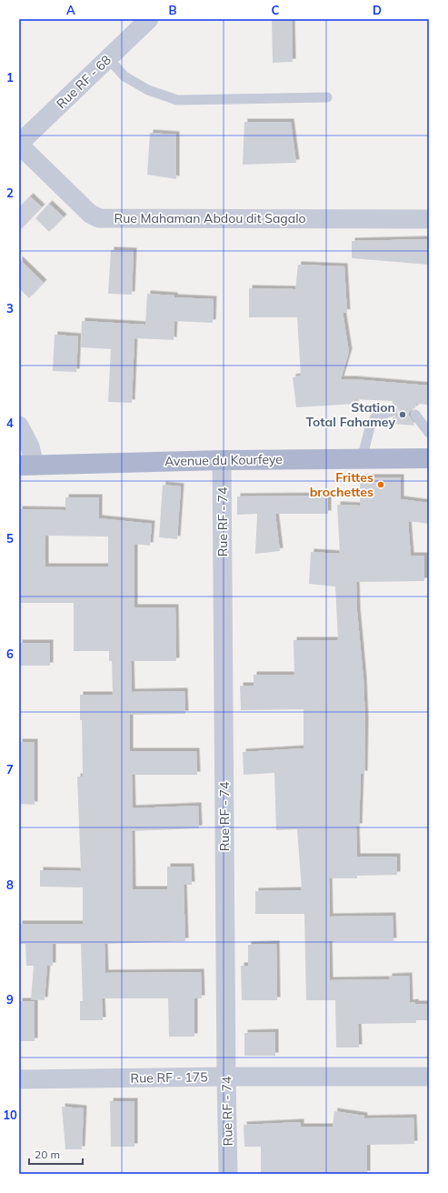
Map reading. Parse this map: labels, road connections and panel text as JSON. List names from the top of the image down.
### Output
{
  "streets": {
    "main road": ["Avenue du Kourfeye"],
    "street": [
      "Rue RF - 68",
      "Rue Mahaman Abdou dit Sagalo",
      "Rue RF - 74",
      "Rue RF - 175"
    ]
  },
  "crossings": [
    ["Rue RF - 68", "Rue Mahaman Abdou dit Sagalo"],
    ["Avenue du Kourfeye", "Rue RF - 74"],
    ["Rue RF - 74", "Rue RF - 175"]
  ],
  "places": ["Station Total Fahamey", "Frittes brochettes"],
  "scale_bar": "20 m",
  "grid": {
    "columns": [
      "A",
      "B",
      "C",
      "D"
    ],
    "rows": [
      "1",
      "2",
      "3",
      "4",
      "5",
      "6",
      "7",
      "8",
      "9",
      "10"
    ]
  }
}
